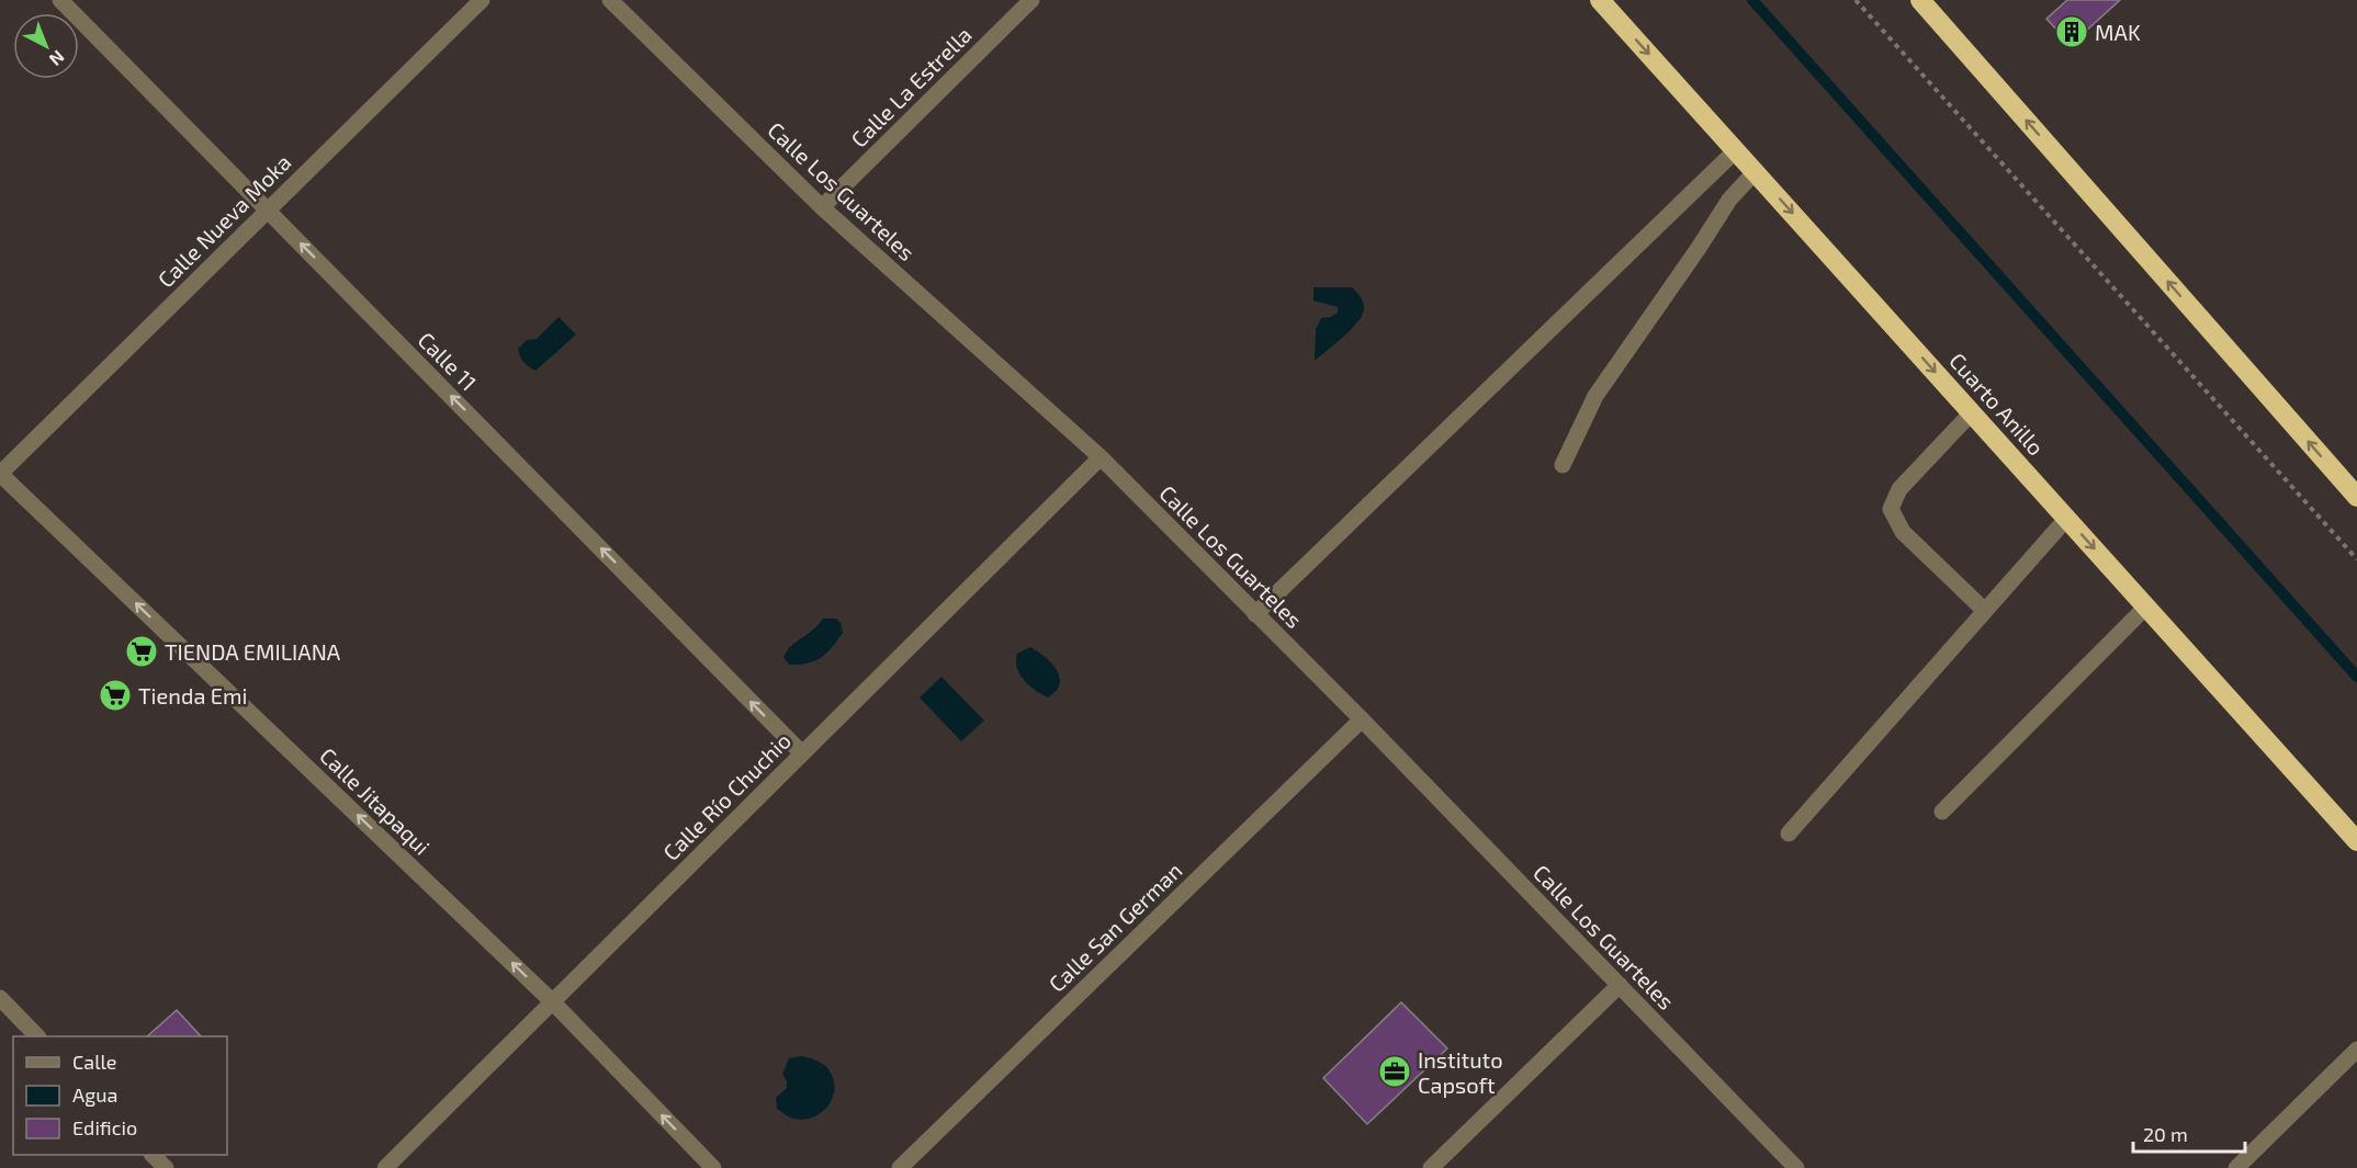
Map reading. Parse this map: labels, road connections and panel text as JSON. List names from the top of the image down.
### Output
{
  "streets": {
    "highway": ["Cuarto Anillo"],
    "street": [
      "Calle La Estrella",
      "Calle Los Guarteles",
      "Calle Nueva Moka",
      "Calle 11",
      "Calle Río Chuchio",
      "Calle Jitapaqui",
      "Calle San German"
    ]
  },
  "crossings": [
    ["Calle La Estrella", "Calle Los Guarteles"],
    ["Calle Los Guarteles", "Calle Río Chuchio"],
    ["Calle Los Guarteles", "Calle San German"],
    ["Calle Nueva Moka", "Calle 11"],
    ["Calle Nueva Moka", "Calle Jitapaqui"],
    ["Calle 11", "Calle Río Chuchio"],
    ["Calle Río Chuchio", "Calle Jitapaqui"]
  ],
  "one_way": ["Calle 11", "Cuarto Anillo", "Calle Jitapaqui"],
  "places": {
    "building": ["MAK"],
    "supermarket": ["TIENDA EMILIANA", "Tienda Emi"],
    "office": ["Instituto Capsoft"]
  },
  "legend": ["Calle", "Agua", "Edificio"],
  "scale_bar": "20 m",
  "north": "bottom right"
}
